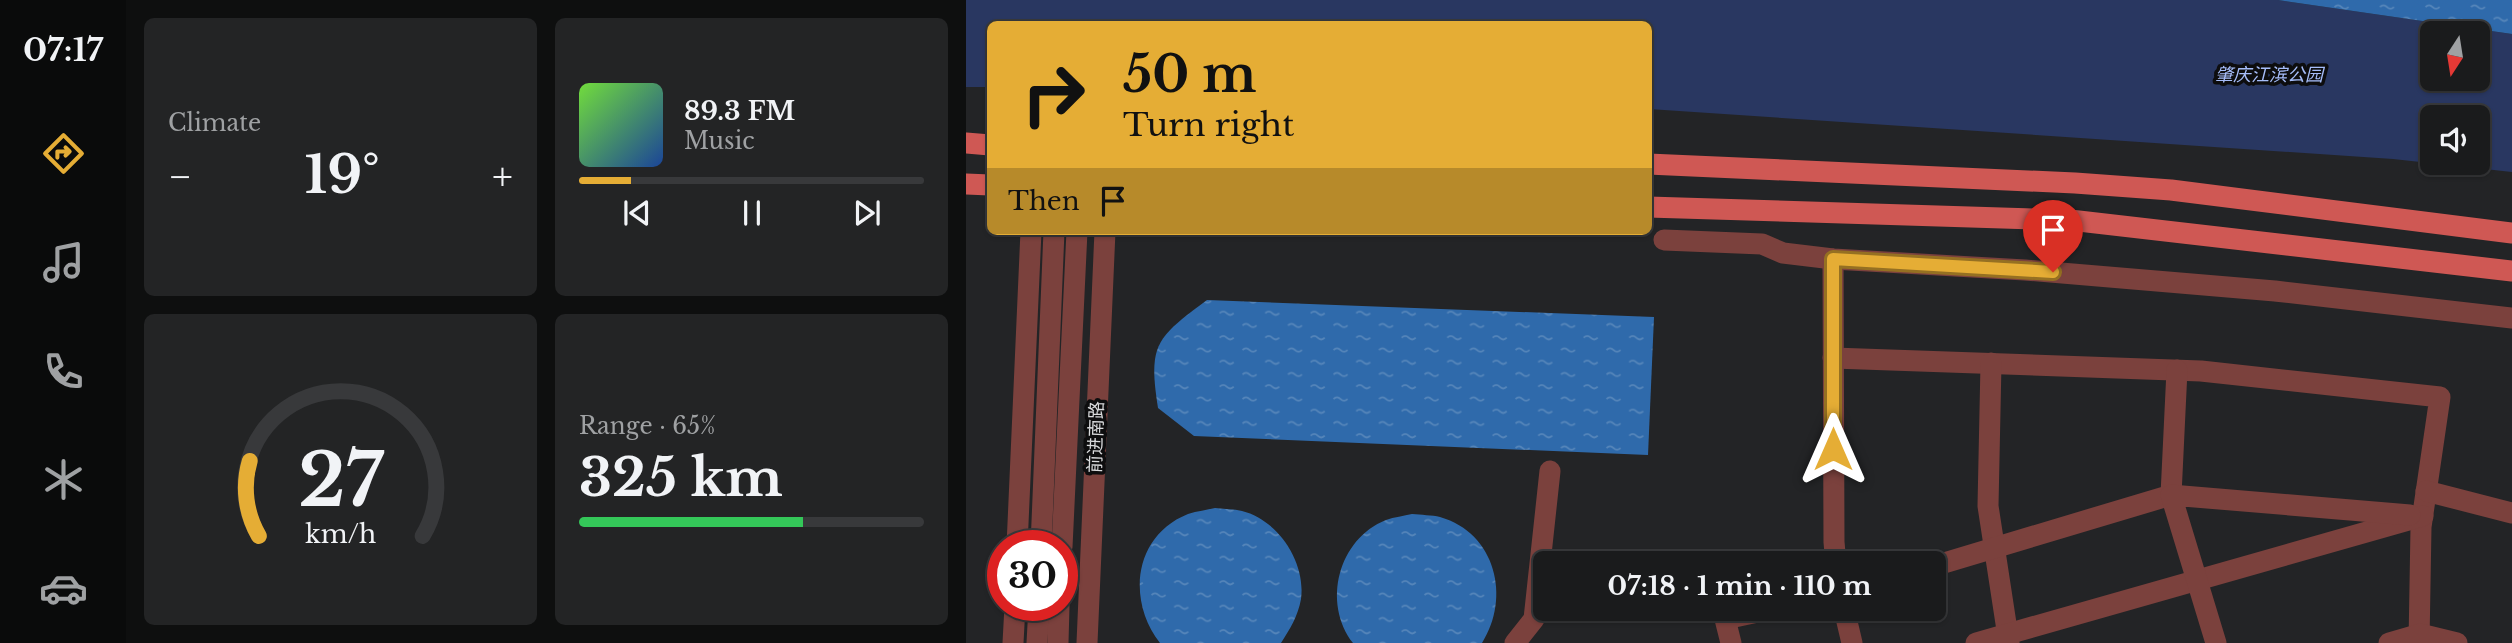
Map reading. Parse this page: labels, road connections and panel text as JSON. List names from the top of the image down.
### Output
{
  "streets": {
    "street": ["前进南路"]
  },
  "parks": ["肇庆江滨公园"],
  "north": "bottom",
  "page": {
    "tabs": "07:17",
    "tile": [
      "Climate",
      ["Range · 65%", "325 km"]
    ],
    "turn": ["50 m", "Turn right"],
    "song": ["89.3 FM", "Music"],
    "heat": ["−", "19°", "+"],
    "then": "Then",
    "limit": "30",
    "trip": "07:18 · 1 min · 110 m",
    "gauge": ["27", "km/h"]
  }
}
